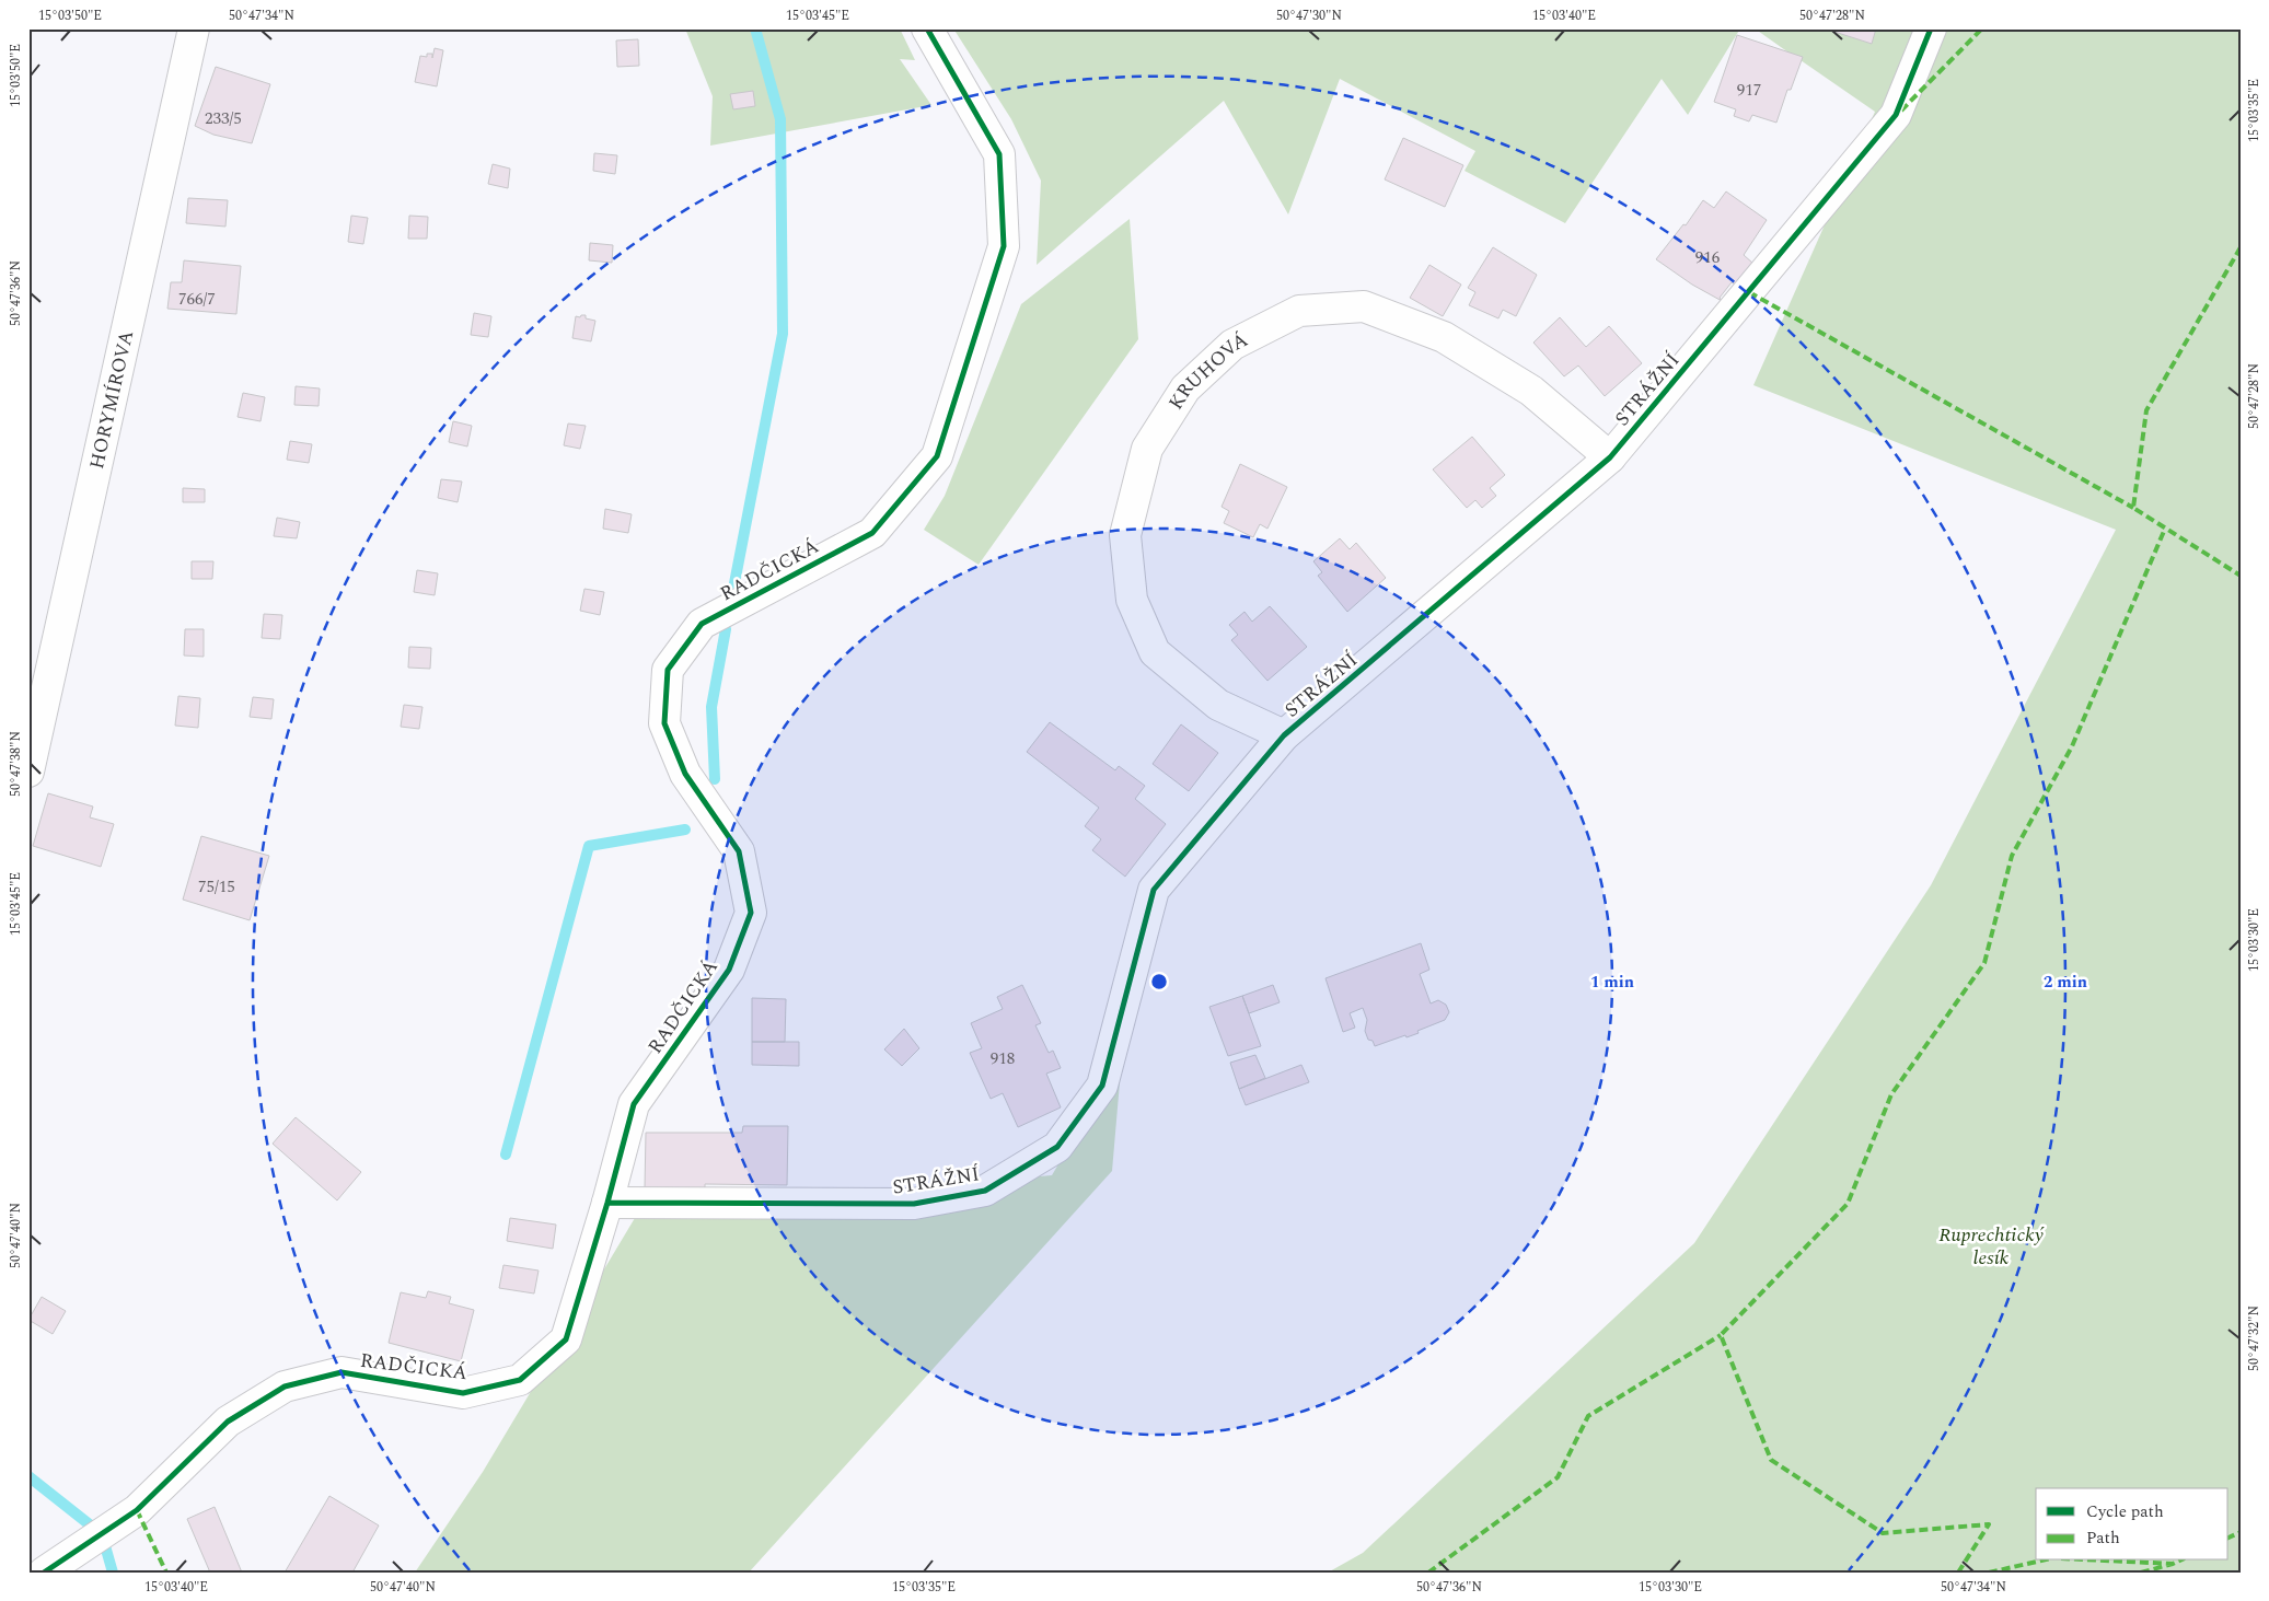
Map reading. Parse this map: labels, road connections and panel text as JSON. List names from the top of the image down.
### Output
{
  "streets": {
    "street": [
      "KRUHOVÁ",
      "STRÁŽNÍ",
      "HORYMÍROVA",
      "RADČICKÁ"
    ]
  },
  "crossings": [
    ["KRUHOVÁ", "STRÁŽNÍ"],
    ["STRÁŽNÍ", "RADČICKÁ"]
  ],
  "parks": ["Ruprechtický lesík"],
  "house_numbers": [
    "917",
    "233/5",
    "916",
    "766/7",
    "75/15",
    "918"
  ],
  "legend": ["Cycle path", "Path"],
  "coordinates": [
    "15°03'50\"E",
    "50°47'34\"N",
    "15°03'45\"E",
    "50°47'30\"N",
    "15°03'40\"E",
    "50°47'28\"N",
    "15°03'35\"E",
    "50°47'36\"N",
    "50°47'38\"N",
    "15°03'30\"E",
    "50°47'40\"N",
    "50°47'32\"N"
  ],
  "rings": ["1 min", "2 min"]
}
